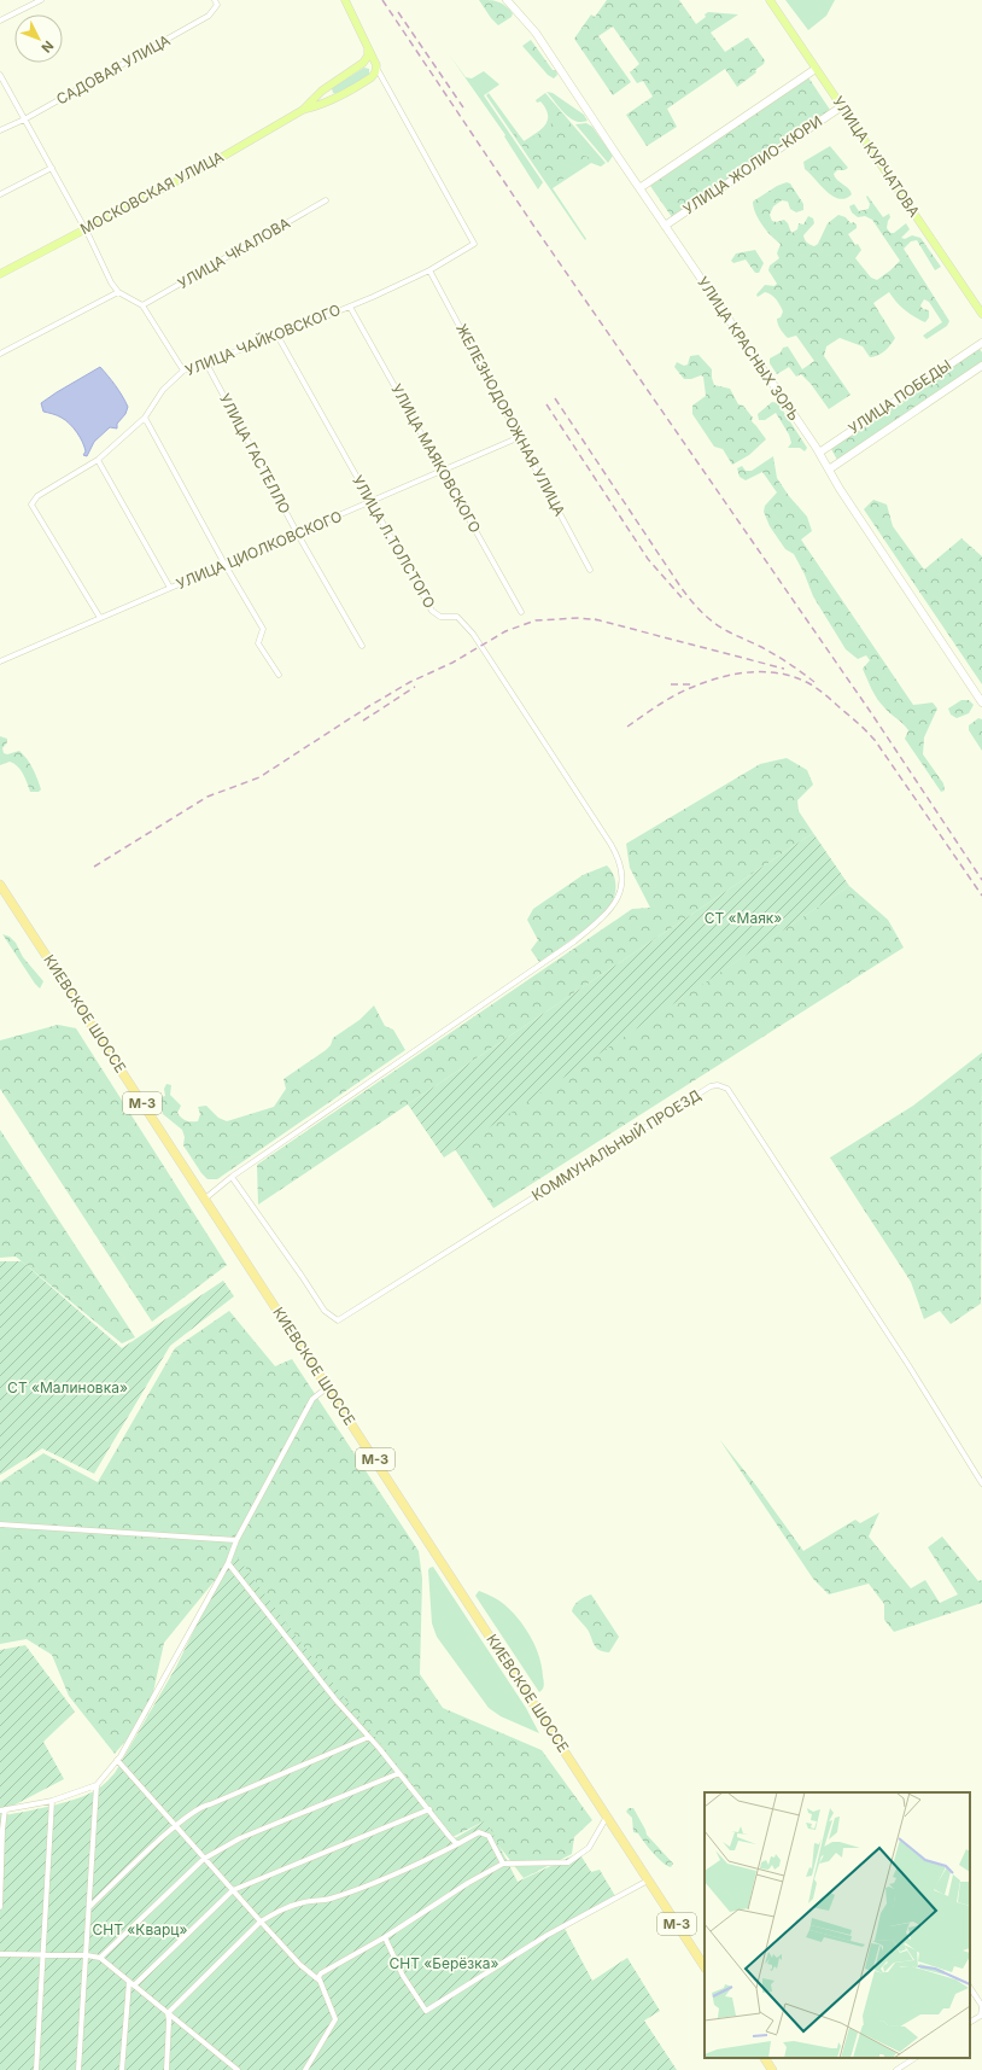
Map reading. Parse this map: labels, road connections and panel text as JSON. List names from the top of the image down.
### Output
{
  "streets": {
    "highway": ["КИЕВСКОЕ ШОССЕ", "М-3"],
    "main road": ["УЛИЦА КУРЧАТОВА", "МОСКОВСКАЯ УЛИЦА"],
    "street": [
      "САДОВАЯ УЛИЦА",
      "УЛИЦА ЖОЛИО-КЮРИ",
      "УЛИЦА ЧКАЛОВА",
      "УЛИЦА ЧАЙКОВСКОГО",
      "УЛИЦА КРАСНЫХ ЗОРЬ",
      "УЛИЦА ПОБЕДЫ",
      "ЖЕЛЕЗНОДОРОЖНАЯ УЛИЦА",
      "УЛИЦА ГАСТЕЛЛО",
      "УЛИЦА МАЯКОВСКОГО",
      "УЛИЦА Л.ТОЛСТОГО",
      "УЛИЦА ЦИОЛКОВСКОГО",
      "КОММУНАЛЬНЫЙ ПРОЕЗД"
    ]
  },
  "crossings": [
    ["УЛИЦА КУРЧАТОВА", "УЛИЦА ЖОЛИО-КЮРИ"],
    ["УЛИЦА ЖОЛИО-КЮРИ", "УЛИЦА КРАСНЫХ ЗОРЬ"],
    ["УЛИЦА ЧАЙКОВСКОГО", "ЖЕЛЕЗНОДОРОЖНАЯ УЛИЦА"],
    ["УЛИЦА ЧАЙКОВСКОГО", "УЛИЦА ГАСТЕЛЛО"],
    ["УЛИЦА ЧАЙКОВСКОГО", "УЛИЦА МАЯКОВСКОГО"],
    ["УЛИЦА ЧАЙКОВСКОГО", "УЛИЦА Л.ТОЛСТОГО"],
    ["УЛИЦА ЧАЙКОВСКОГО", "УЛИЦА ЦИОЛКОВСКОГО"],
    ["УЛИЦА КРАСНЫХ ЗОРЬ", "УЛИЦА ПОБЕДЫ"],
    ["ЖЕЛЕЗНОДОРОЖНАЯ УЛИЦА", "УЛИЦА ЦИОЛКОВСКОГО"],
    ["УЛИЦА ГАСТЕЛЛО", "УЛИЦА ЦИОЛКОВСКОГО"],
    ["УЛИЦА МАЯКОВСКОГО", "УЛИЦА ЦИОЛКОВСКОГО"],
    ["УЛИЦА Л.ТОЛСТОГО", "УЛИЦА ЦИОЛКОВСКОГО"],
    ["УЛИЦА Л.ТОЛСТОГО", "КОММУНАЛЬНЫЙ ПРОЕЗД"]
  ],
  "parks": [
    "СТ «Маяк»",
    "СТ «Малиновка»",
    "СНТ «Кварц»",
    "СНТ «Берёзка»"
  ],
  "north": "bottom right"
}
